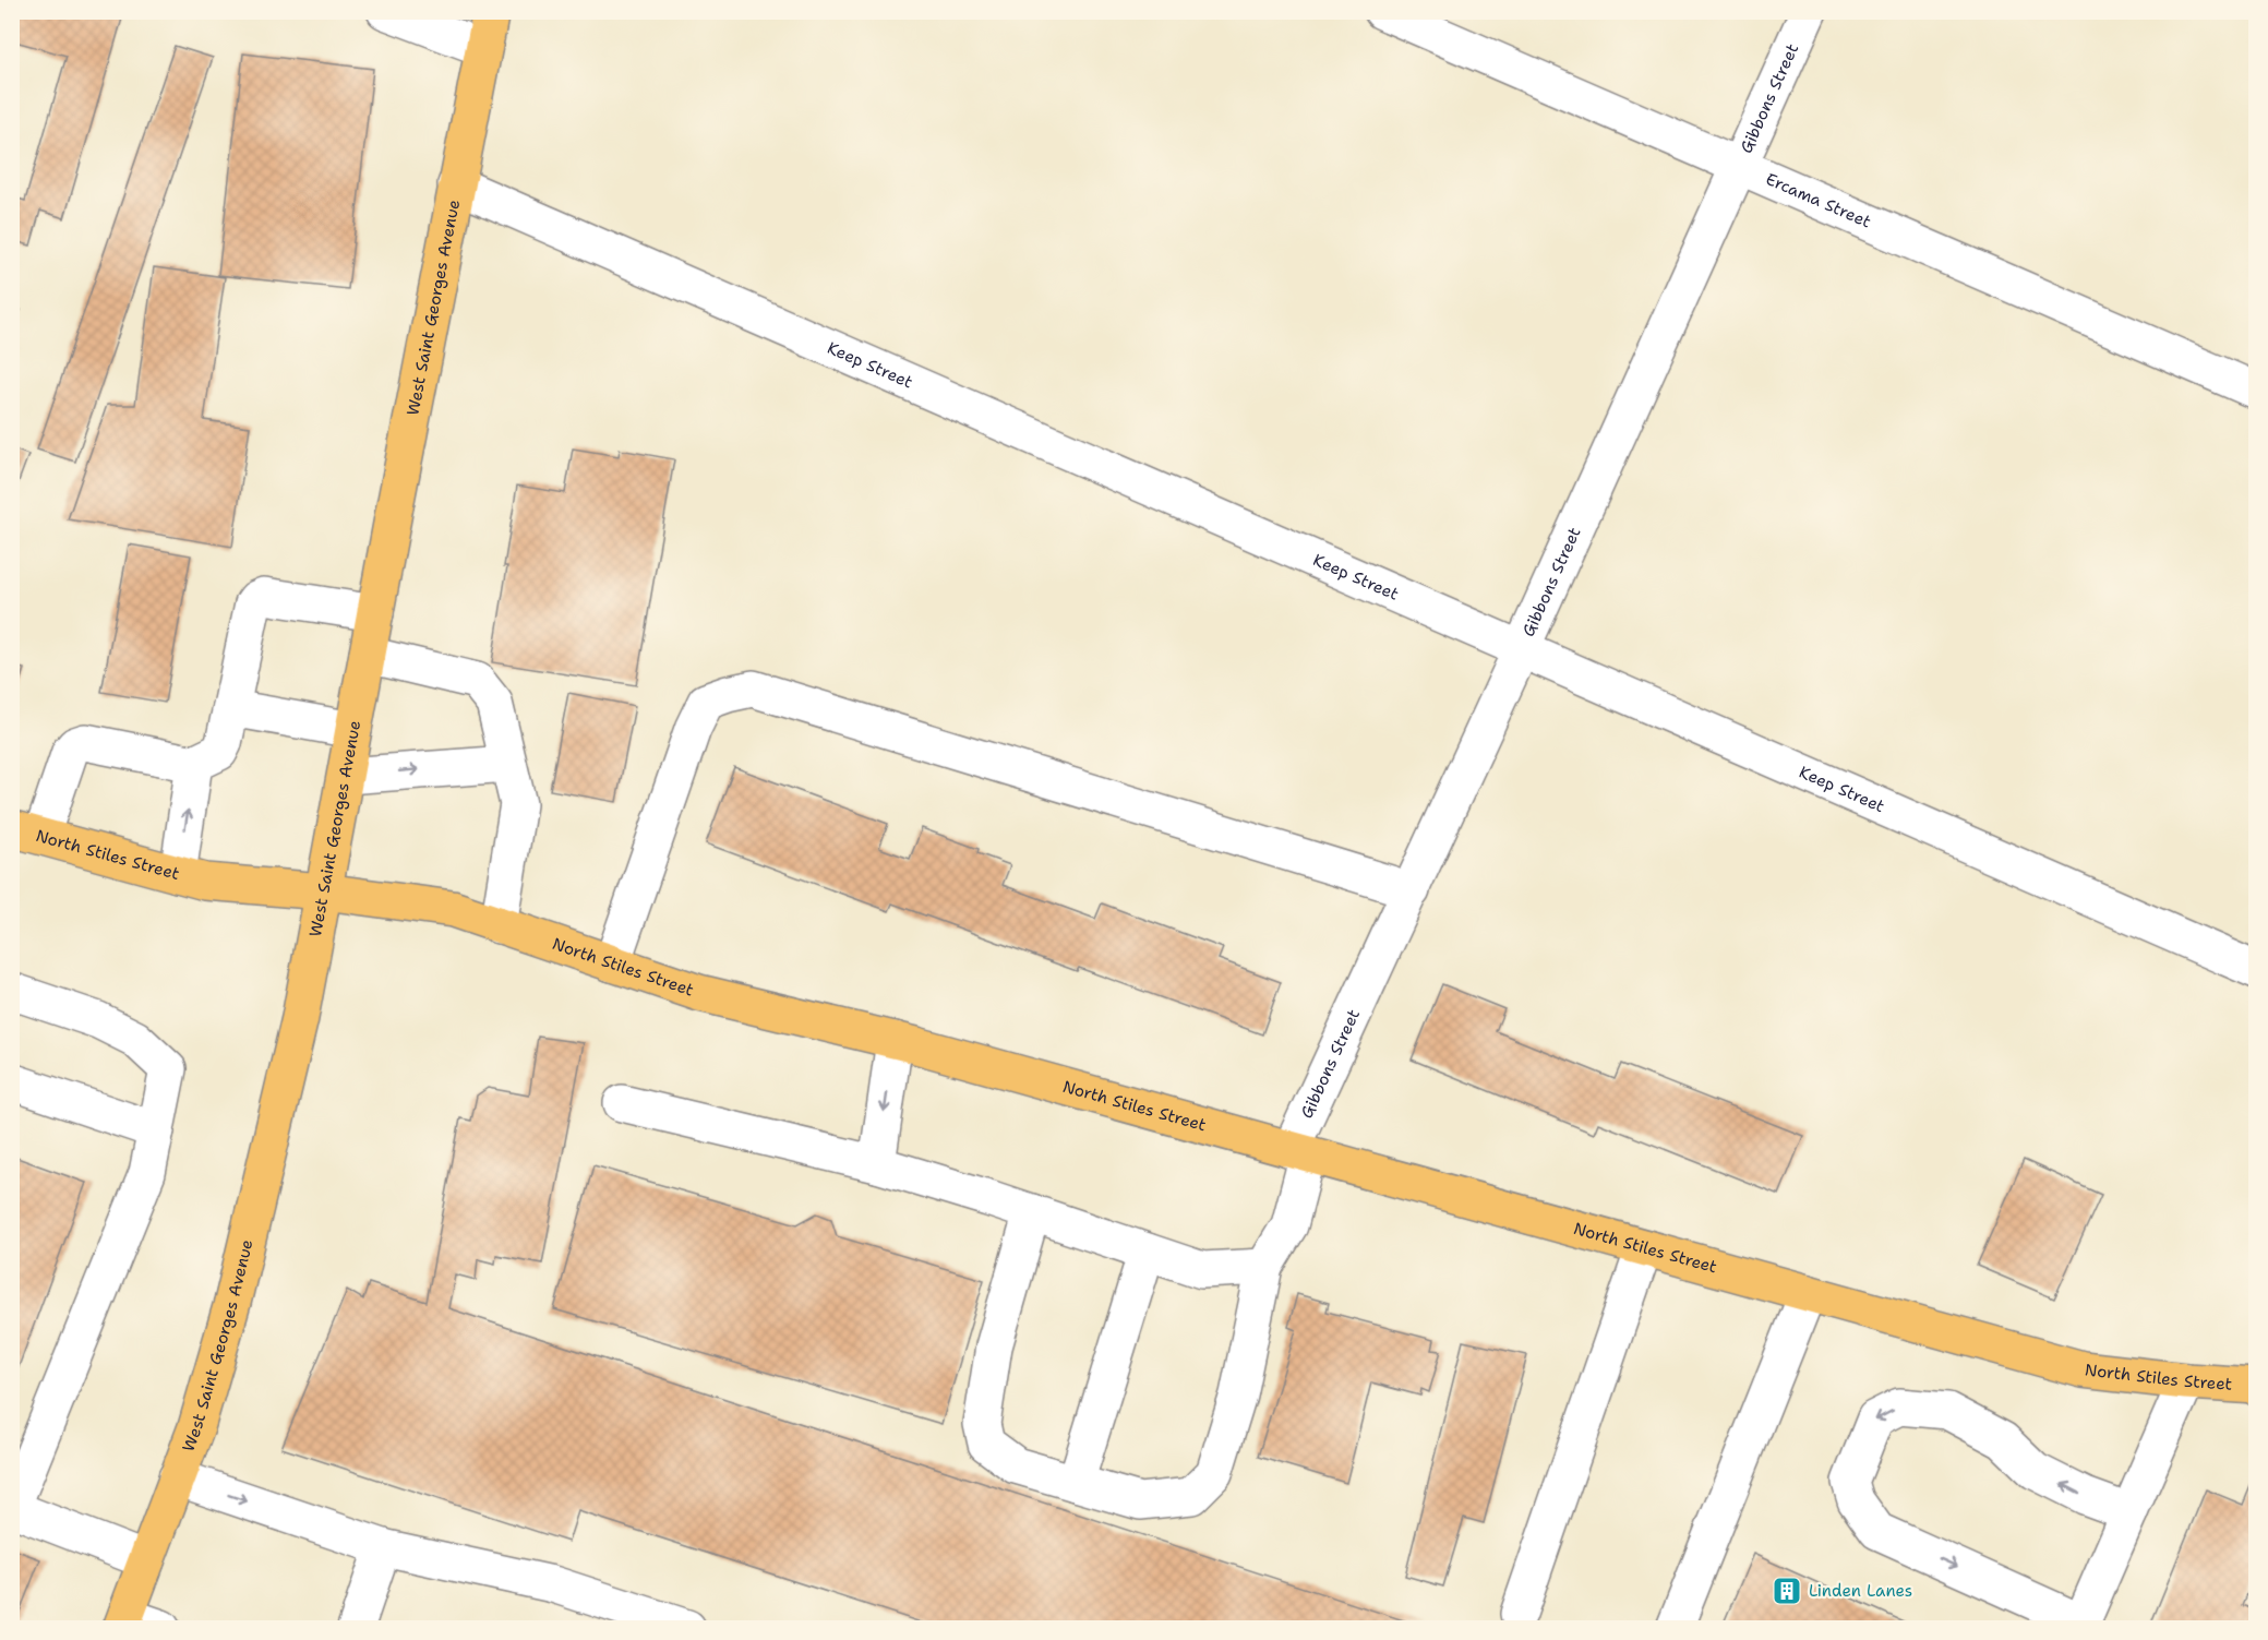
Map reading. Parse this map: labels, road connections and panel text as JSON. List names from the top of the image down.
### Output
{
  "streets": {
    "main road": ["West Saint Georges Avenue", "North Stiles Street"],
    "street": ["Gibbons Street", "Ercama Street", "Keep Street"]
  },
  "crossings": [
    ["Gibbons Street", "Ercama Street"],
    ["Gibbons Street", "Keep Street"],
    ["Gibbons Street", "North Stiles Street"],
    ["West Saint Georges Avenue", "Keep Street"],
    ["West Saint Georges Avenue", "North Stiles Street"]
  ],
  "places": {
    "building": ["Linden Lanes"]
  }
}
